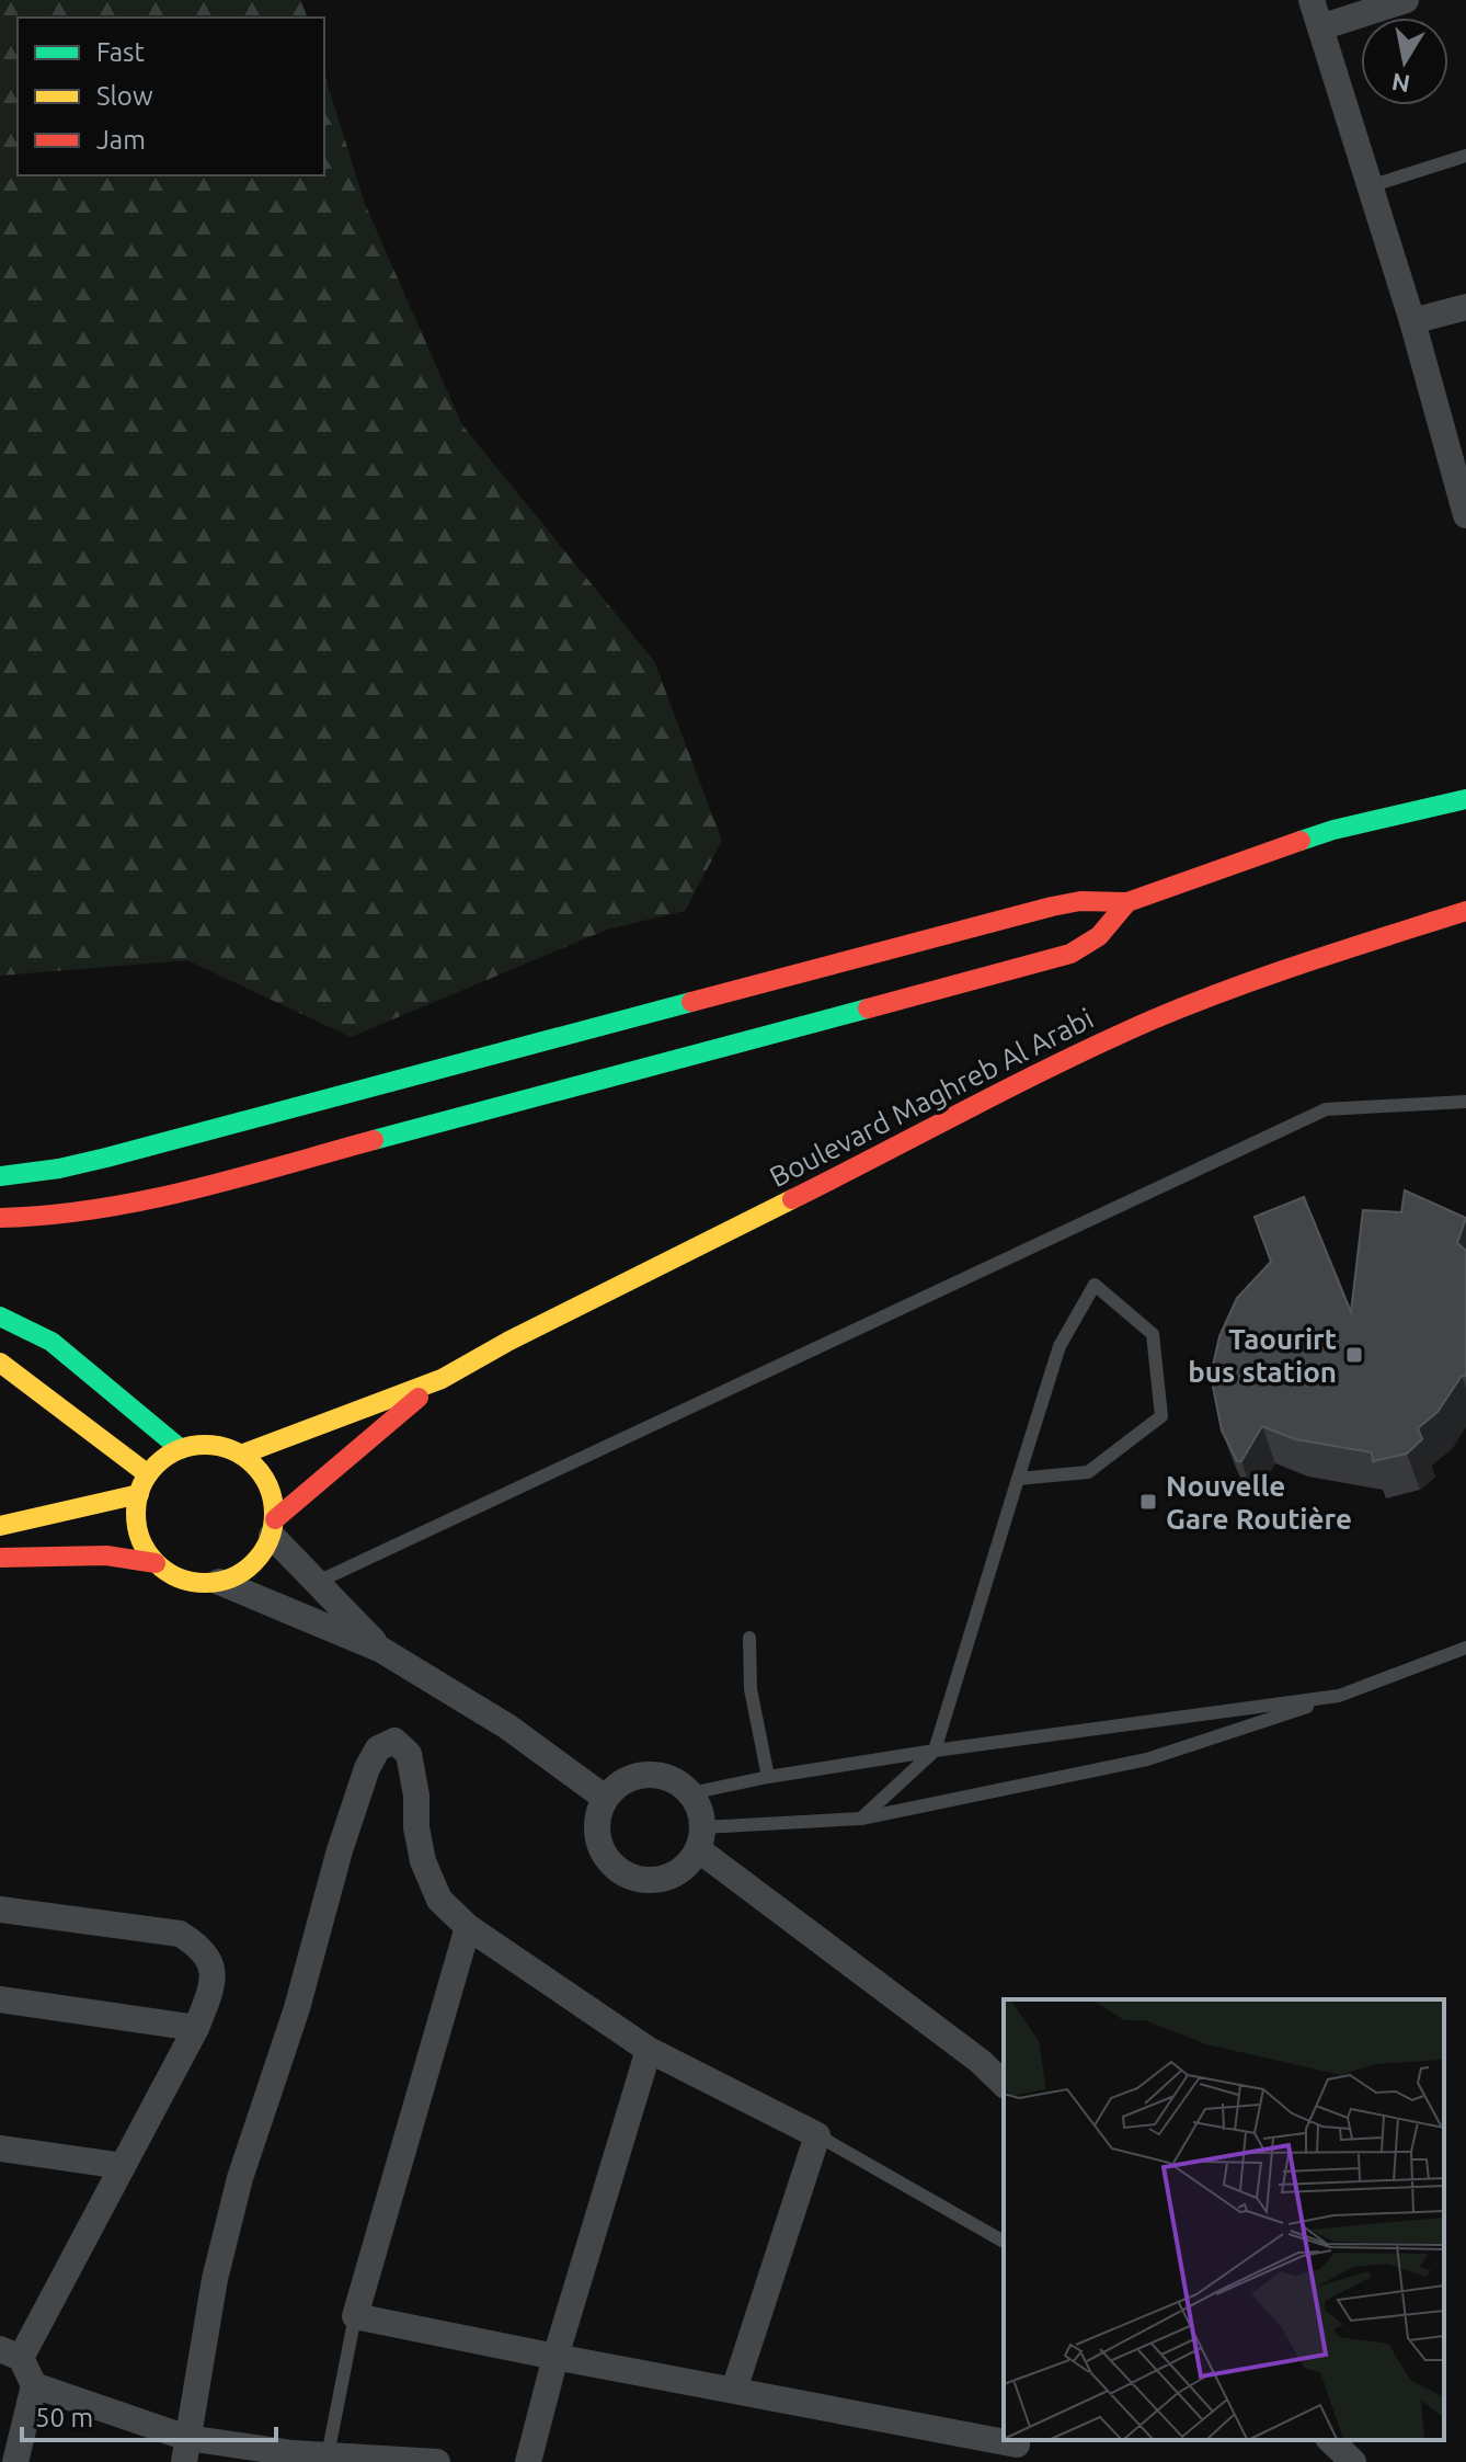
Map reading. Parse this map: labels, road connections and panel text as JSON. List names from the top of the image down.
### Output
{
  "streets": {
    "street": ["Boulevard Maghreb Al Arabi"]
  },
  "places": {
    "transit": ["Taourirt bus station", "Nouvelle Gare Routière"]
  },
  "legend": ["Fast", "Slow", "Jam"],
  "scale_bar": "50 m",
  "north": "bottom"
}
